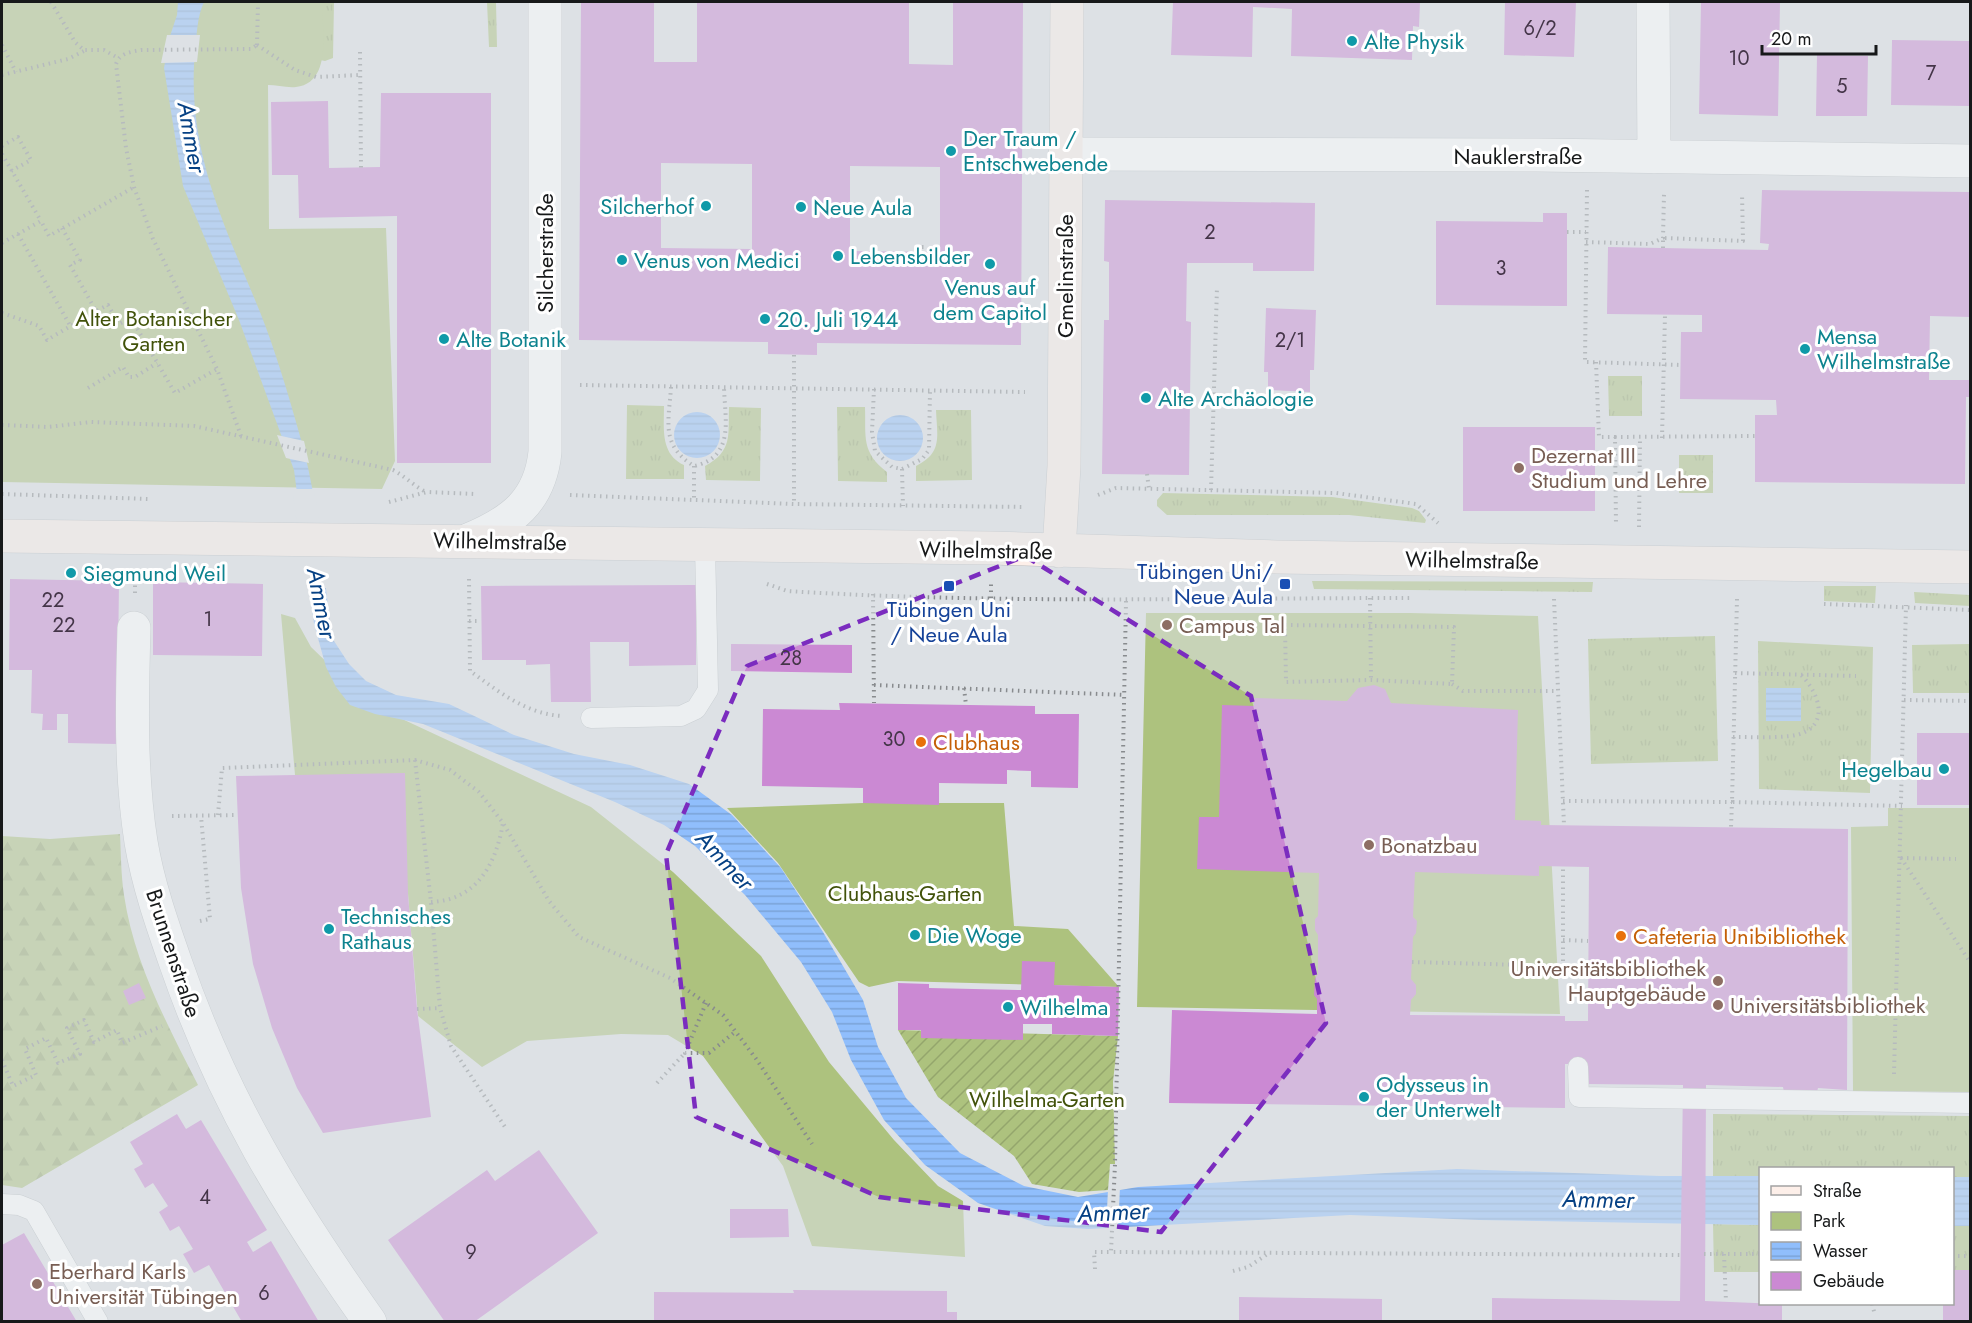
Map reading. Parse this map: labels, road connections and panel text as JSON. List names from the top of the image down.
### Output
{
  "streets": {
    "main road": ["Gmelinstraße", "Wilhelmstraße"],
    "street": ["Nauklerstraße", "Silcherstraße", "Brunnenstraße"]
  },
  "crossings": [
    ["Nauklerstraße", "Gmelinstraße"],
    ["Silcherstraße", "Wilhelmstraße"],
    ["Gmelinstraße", "Wilhelmstraße"]
  ],
  "water": ["Ammer"],
  "parks": ["Alter Botanischer Garten", "Clubhaus-Garten", "Wilhelma-Garten"],
  "places": {
    "other": [
      "Alte Physik",
      "Der Traum / Entschwebende",
      "Silcherhof",
      "Neue Aula",
      "Lebensbilder",
      "Venus von Medici",
      "Venus auf dem Capitol",
      "20. Juli 1944",
      "Alte Botanik",
      "Mensa Wilhelmstraße",
      "Alte Archäologie",
      "Dezernat III Studium und Lehre",
      "Siegmund Weil",
      "Campus Tal",
      "Clubhaus",
      "Hegelbau",
      "Bonatzbau",
      "Technisches Rathaus",
      "Die Woge",
      "Cafeteria Unibibliothek",
      "Universitätsbibliothek Hauptgebäude",
      "Universitätsbibliothek",
      "Wilhelma",
      "Odysseus in der Unterwelt",
      "Eberhard Karls Universität Tübingen"
    ],
    "transit": ["Tübingen Uni/ Neue Aula", "Tübingen Uni / Neue Aula"]
  },
  "house_numbers": [
    "6/2",
    "10",
    "7",
    "5",
    "2",
    "3",
    "2/1",
    "22",
    "1",
    "22",
    "28",
    "30",
    "4",
    "9",
    "6"
  ],
  "legend": [
    "Straße",
    "Park",
    "Wasser",
    "Gebäude"
  ],
  "scale_bar": "20 m"
}
